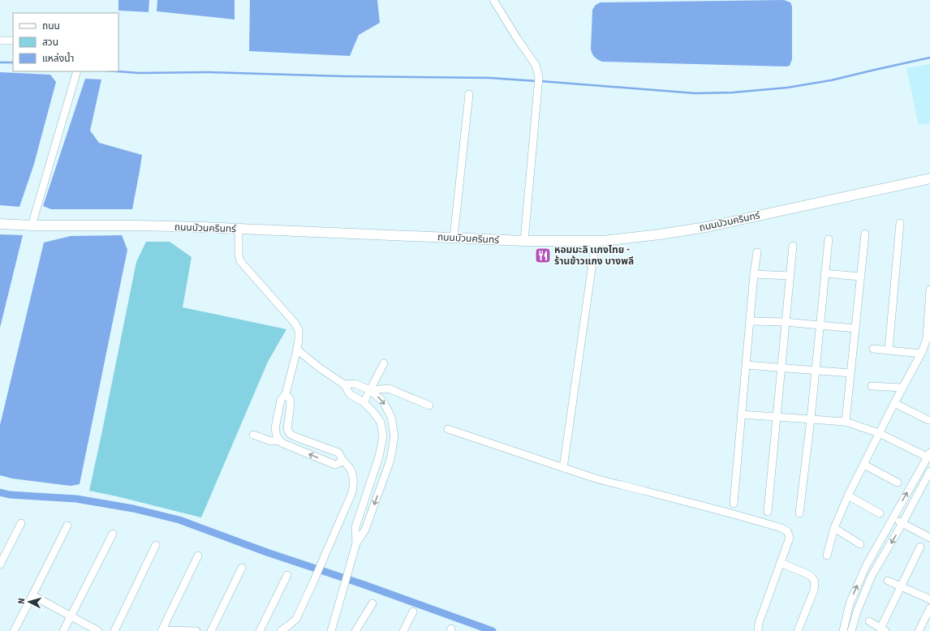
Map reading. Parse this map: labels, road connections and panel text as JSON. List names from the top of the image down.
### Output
{
  "streets": {
    "street": ["ถนนบัวนครินทร์"]
  },
  "places": {
    "restaurant": ["หอมมะลิ เเกงไทย - ร้านข้าวแกง บางพลี"]
  },
  "legend": ["ถนน", "สวน", "แหล่งน้ำ"],
  "north": "left"
}
